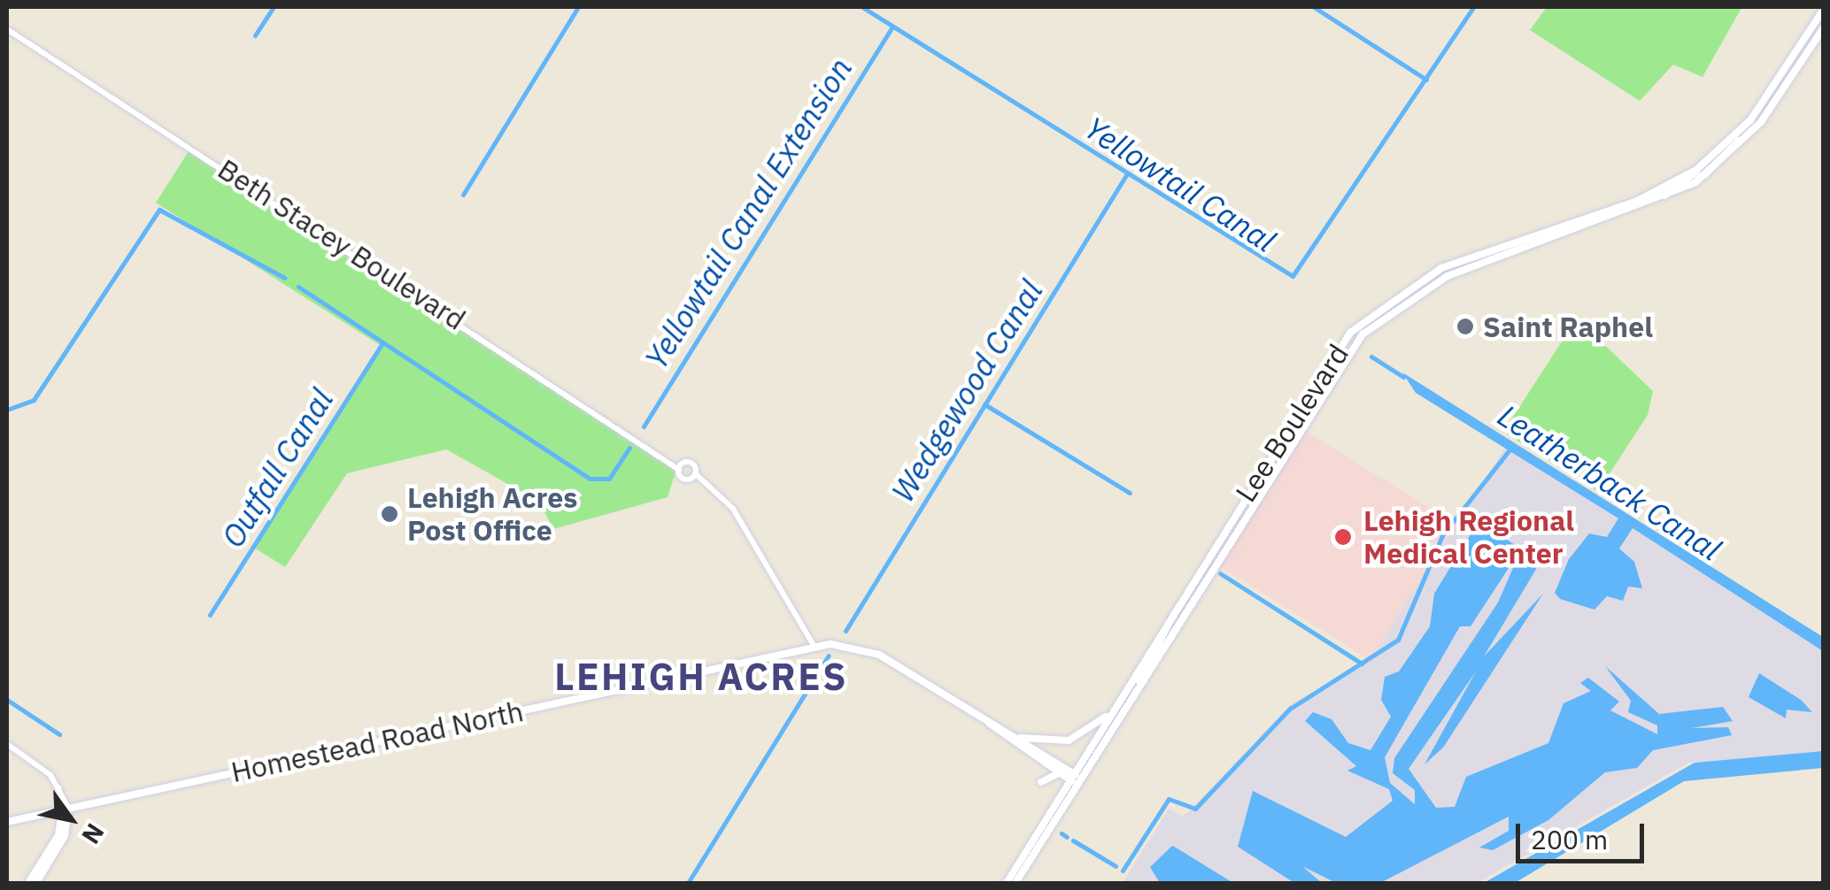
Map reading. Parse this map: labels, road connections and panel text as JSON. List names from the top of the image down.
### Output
{
  "streets": {
    "main road": ["Lee Boulevard", "Homestead Road North"],
    "street": ["Beth Stacey Boulevard"]
  },
  "crossings": [
    ["Lee Boulevard", "Homestead Road North"]
  ],
  "districts": ["LEHIGH ACRES"],
  "water": [
    "Yellowtail Canal",
    "Yellowtail Canal Extension",
    "Wedgewood Canal",
    "Outfall Canal",
    "Leatherback Canal"
  ],
  "places": ["Saint Raphel", "Lehigh Acres Post Office", "Lehigh Regional Medical Center"],
  "scale_bar": "200 m",
  "north": "bottom right"
}
